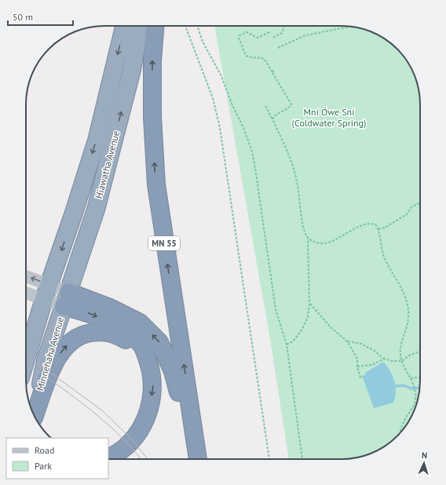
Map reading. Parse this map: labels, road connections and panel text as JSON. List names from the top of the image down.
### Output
{
  "streets": {
    "highway": ["Hiawatha Avenue", "MN 55", "Minnehaha Avenue"]
  },
  "crossings": [
    ["Hiawatha Avenue", "Minnehaha Avenue"]
  ],
  "parks": ["Mní Ówe Sní (Coldwater Spring)"],
  "legend": ["Road", "Park"],
  "scale_bar": "50 m",
  "north": "top"
}
